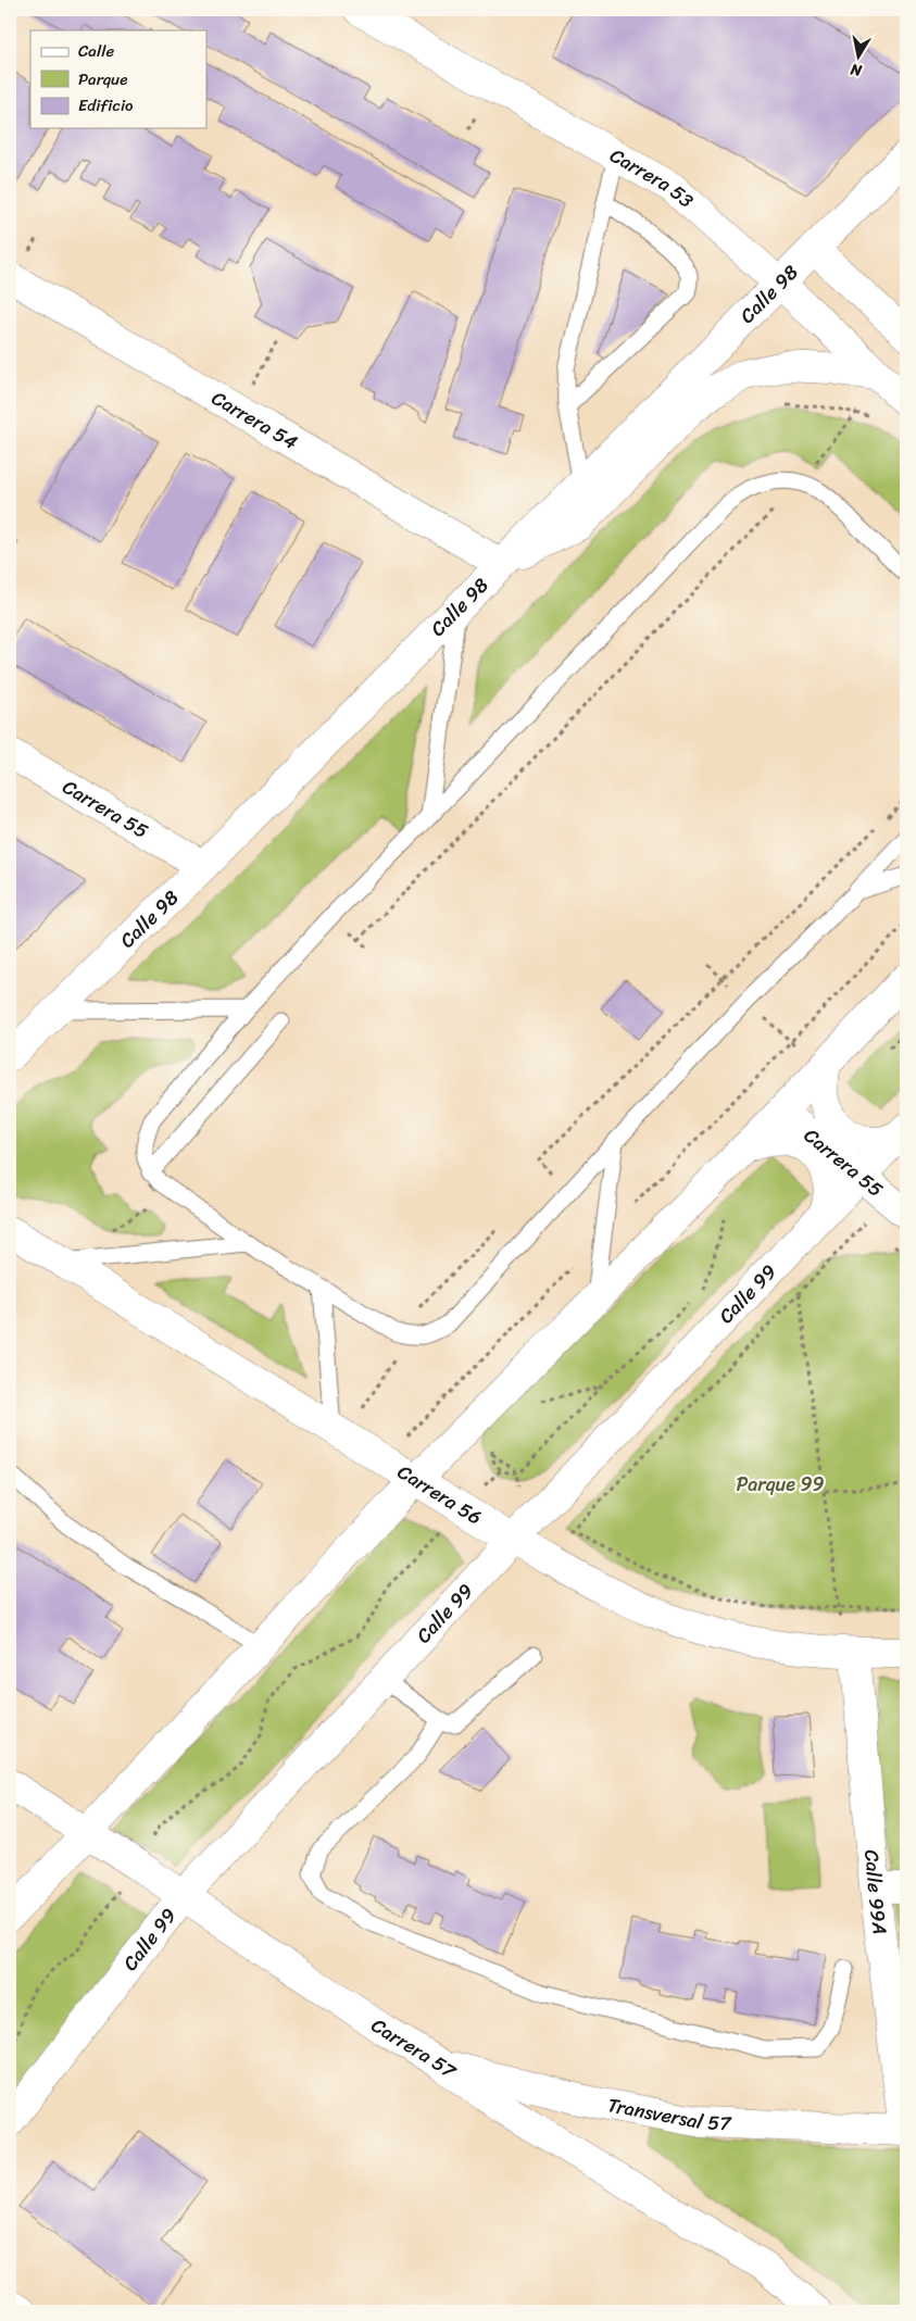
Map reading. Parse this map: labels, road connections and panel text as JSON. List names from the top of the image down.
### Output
{
  "streets": {
    "street": [
      "Carrera 53",
      "Calle 98",
      "Carrera 54",
      "Carrera 55",
      "Calle 99",
      "Carrera 56",
      "Calle 99A",
      "Carrera 57",
      "Transversal 57"
    ]
  },
  "crossings": [
    ["Carrera 53", "Calle 98"],
    ["Calle 98", "Carrera 54"],
    ["Calle 98", "Carrera 55"],
    ["Carrera 55", "Calle 99"],
    ["Calle 99", "Carrera 56"],
    ["Calle 99", "Carrera 57"],
    ["Carrera 56", "Calle 99A"],
    ["Calle 99A", "Transversal 57"],
    ["Carrera 57", "Transversal 57"]
  ],
  "parks": ["Parque 99"],
  "legend": ["Calle", "Parque", "Edificio"],
  "north": "bottom"
}
